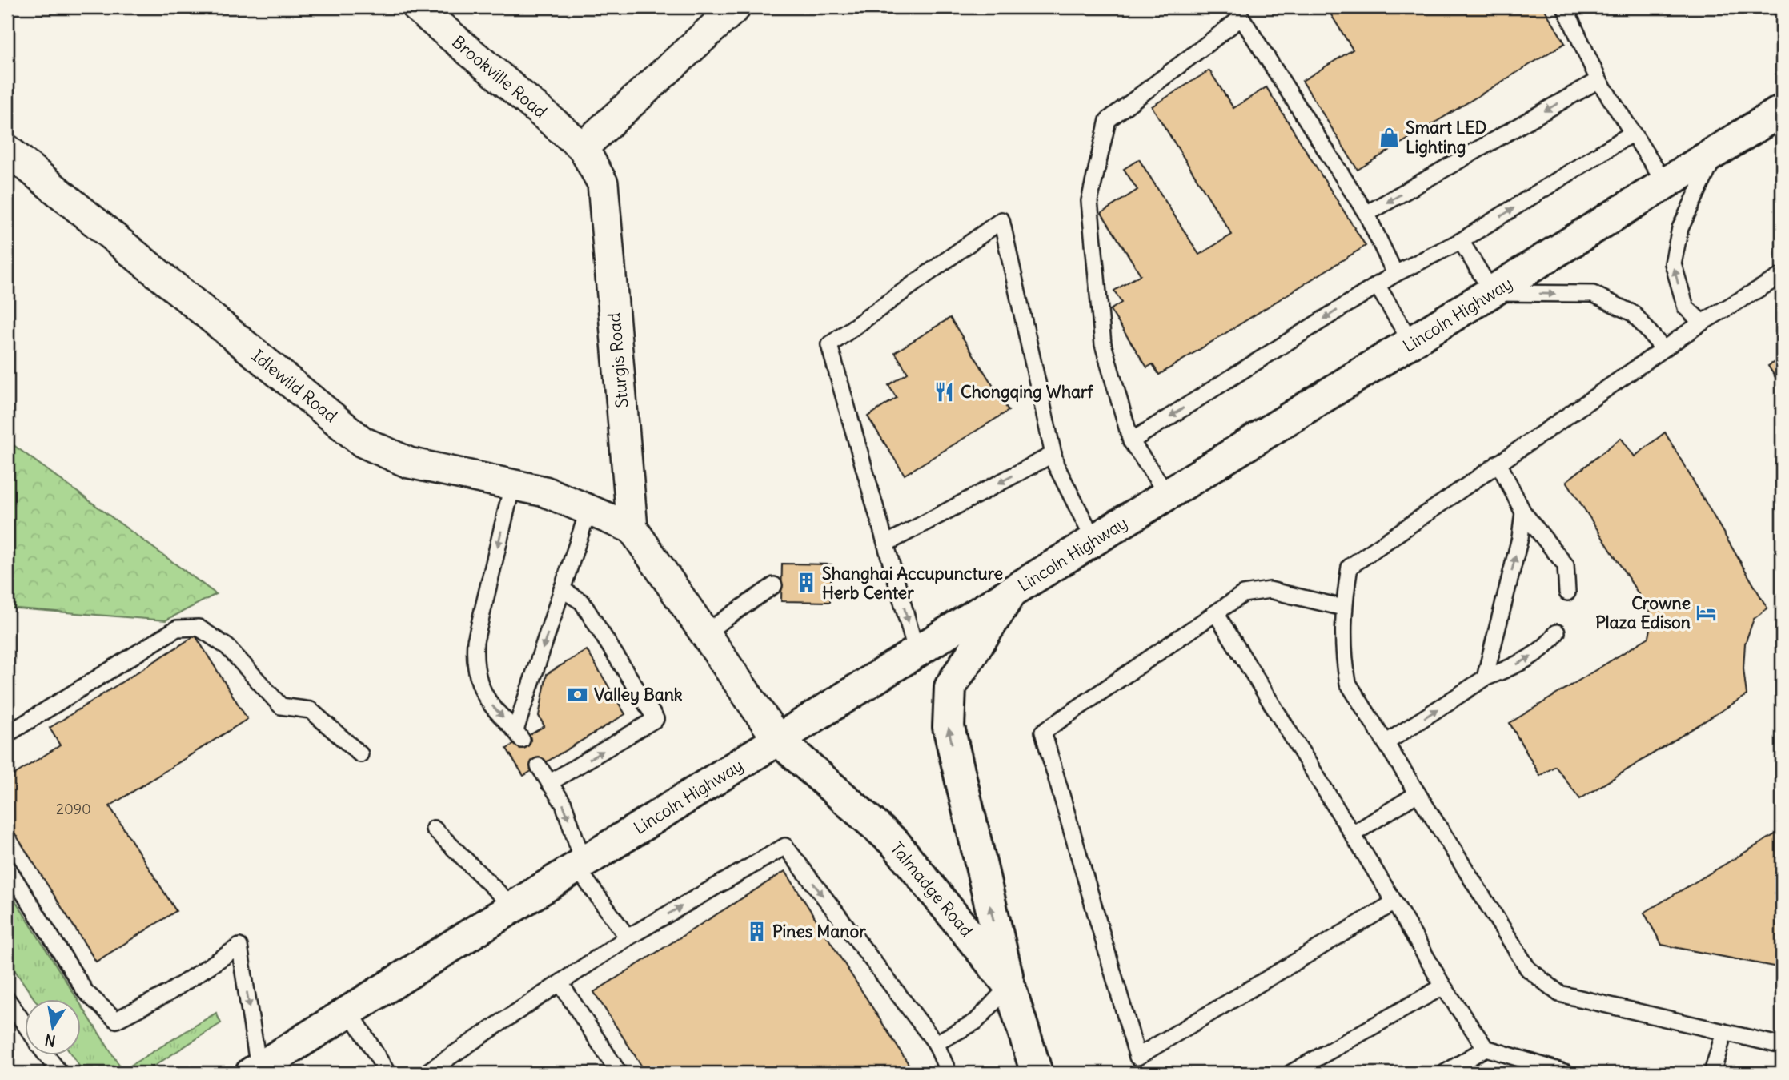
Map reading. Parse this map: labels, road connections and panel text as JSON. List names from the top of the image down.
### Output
{
  "streets": {
    "main road": ["Lincoln Highway", "Talmadge Road"],
    "street": ["Brookville Road", "Sturgis Road", "Idlewild Road"]
  },
  "crossings": [
    ["Brookville Road", "Sturgis Road"],
    ["Lincoln Highway", "Sturgis Road"],
    ["Lincoln Highway", "Talmadge Road"],
    ["Sturgis Road", "Idlewild Road"],
    ["Sturgis Road", "Talmadge Road"]
  ],
  "places": {
    "shop": ["Smart LED Lighting"],
    "restaurant": ["Chongqing Wharf"],
    "building": ["Shanghai Accupuncture Herb Center", "Pines Manor"],
    "hotel": ["Crowne Plaza Edison"],
    "bank": ["Valley Bank"]
  },
  "house_numbers": ["2090"],
  "north": "bottom"
}
